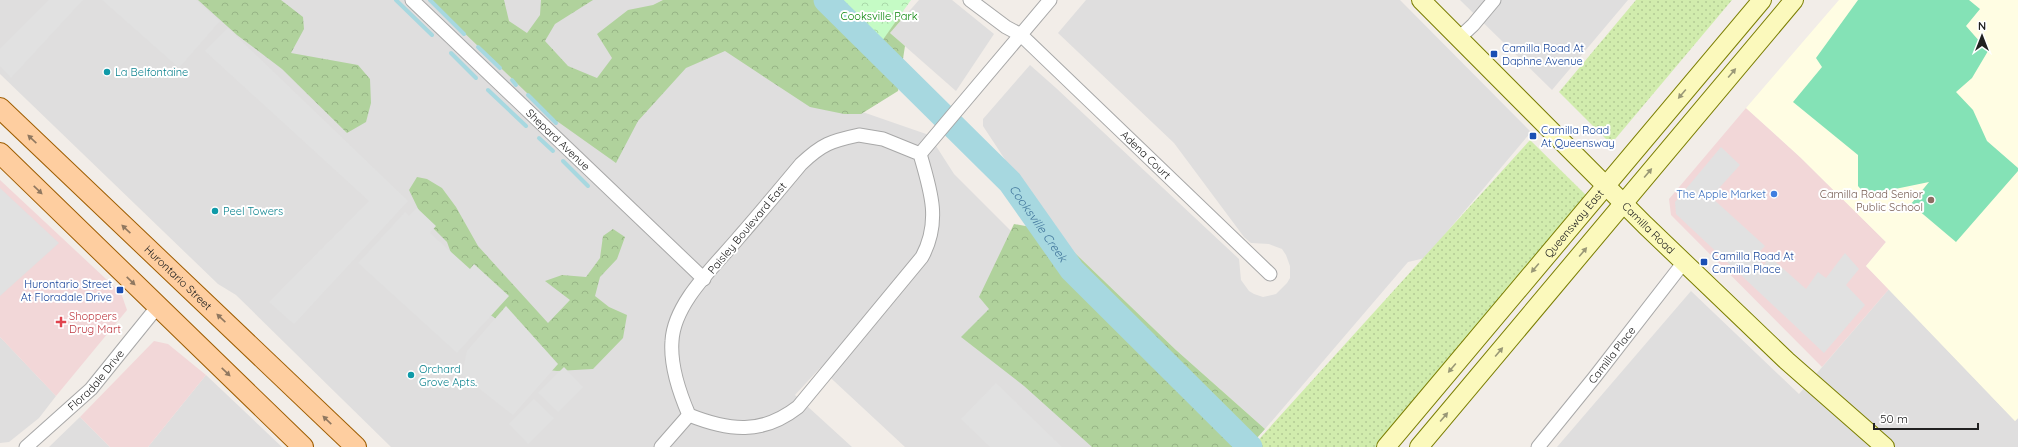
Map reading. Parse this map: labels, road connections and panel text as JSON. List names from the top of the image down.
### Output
{
  "streets": {
    "main road": ["Queensway East", "Camilla Road", "Hurontario Street"],
    "street": [
      "Shepard Avenue",
      "Adena Court",
      "Paisley Boulevard East",
      "Camilla Place",
      "Floradale Drive"
    ]
  },
  "crossings": [
    ["Shepard Avenue", "Paisley Boulevard East"],
    ["Queensway East", "Camilla Road"],
    ["Camilla Road", "Camilla Place"]
  ],
  "water": ["Cooksville Creek"],
  "parks": ["Cooksville Park"],
  "places": {
    "transit": [
      "Camilla Road At Daphne Avenue",
      "Camilla Road At Queensway",
      "Camilla Road At Camilla Place",
      "Hurontario Street At Floradale Drive"
    ],
    "other": [
      "La Belfontaine",
      "The Apple Market",
      "Camilla Road Senior Public School",
      "Peel Towers",
      "Orchard Grove Apts."
    ],
    "health": ["Shoppers Drug Mart"]
  },
  "scale_bar": "50 m",
  "north": "top"
}
